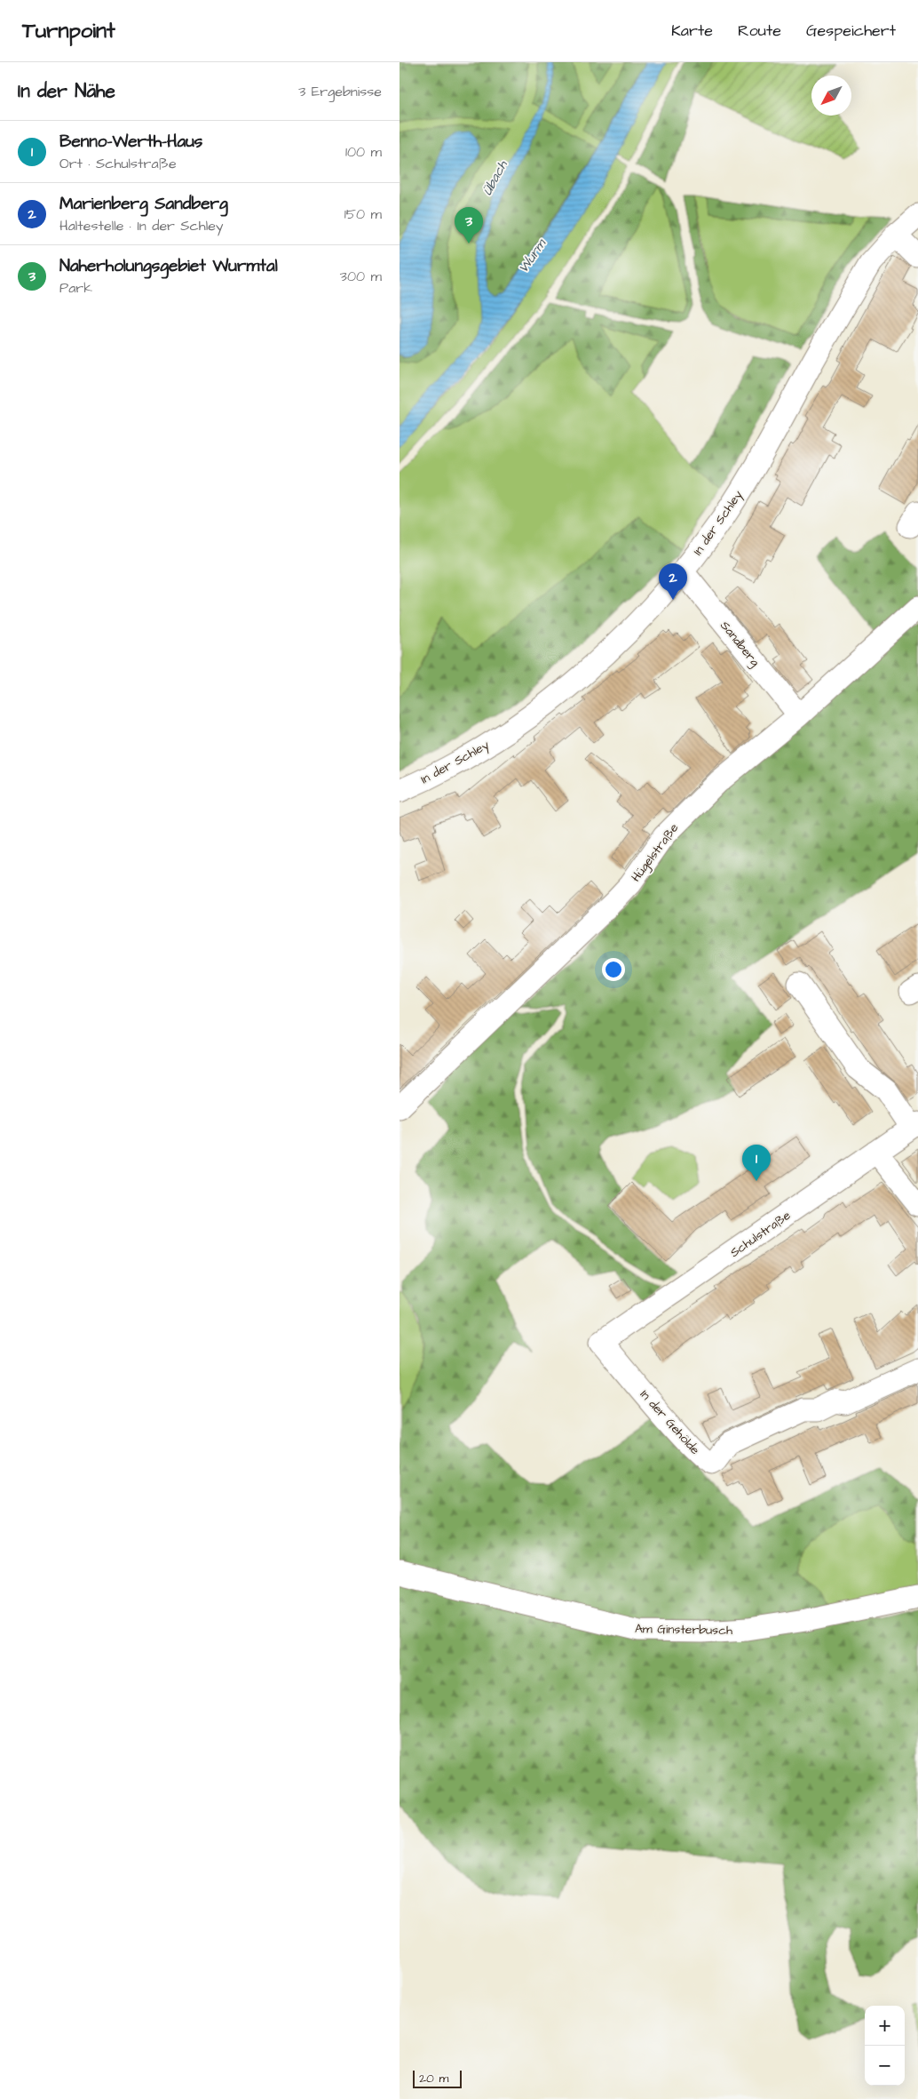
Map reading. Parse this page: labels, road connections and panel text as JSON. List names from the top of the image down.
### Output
{
  "streets": {
    "street": [
      "In der Schley",
      "Sandberg",
      "Hügelstraße",
      "Schulstraße",
      "In der Gehölde",
      "Am Ginsterbusch"
    ]
  },
  "crossings": [
    ["In der Schley", "Sandberg"],
    ["Sandberg", "Hügelstraße"],
    ["Schulstraße", "In der Gehölde"]
  ],
  "water": ["Übach", "Wurm"],
  "scale_bar": "20 m",
  "north": "bottom left",
  "page": {
    "header": "Turnpoint",
    "nav": ["Karte", "Route", "Gespeichert"],
    "heading": ["In der Nähe", "3 Ergebnisse"],
    "list": [
      {
        "mark": "1",
        "name": "Benno-Werth-Haus",
        "note": "Ort · Schulstraße",
        "value": "100 m"
      },
      {
        "mark": "2",
        "name": "Marienberg Sandberg",
        "note": "Haltestelle · In der Schley",
        "value": "150 m"
      },
      {
        "mark": "3",
        "name": "Naherholungsgebiet Wurmtal",
        "note": "Park",
        "value": "300 m"
      }
    ],
    "pins": ["3", "2", "1"],
    "map_buttons": ["+", "−"],
    "scale": "20 m"
  }
}
